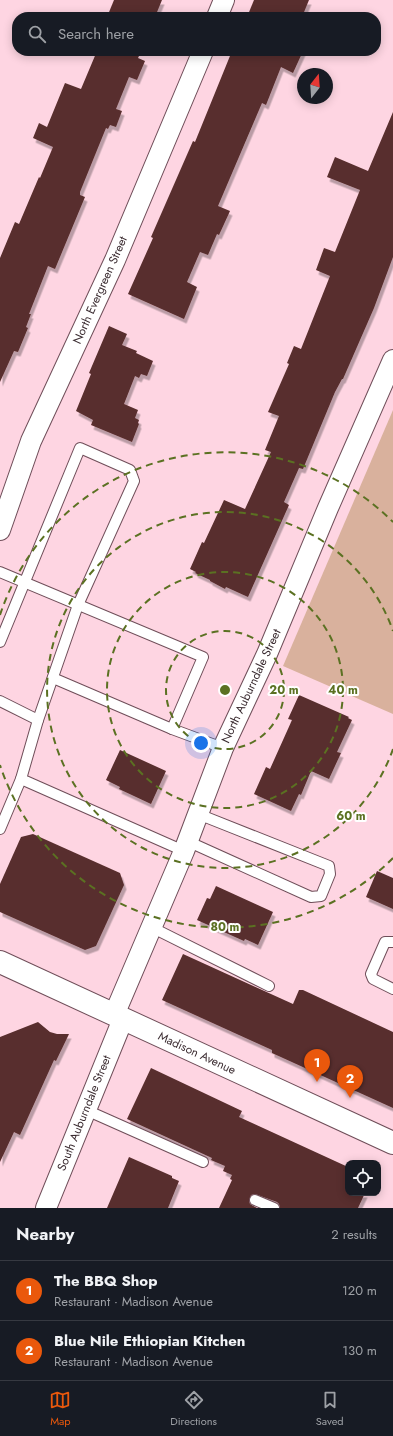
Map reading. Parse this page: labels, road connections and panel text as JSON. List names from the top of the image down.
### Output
{
  "streets": {
    "street": [
      "North Evergreen Street",
      "North Auburndale Street",
      "Madison Avenue",
      "South Auburndale Street"
    ]
  },
  "crossings": [
    ["North Auburndale Street", "Madison Avenue"],
    ["North Auburndale Street", "South Auburndale Street"],
    ["Madison Avenue", "South Auburndale Street"]
  ],
  "north": "top",
  "page": {
    "search": "Search here",
    "pins": ["1", "2"],
    "heading": ["Nearby", "2 results"],
    "list": [
      {
        "mark": "1",
        "name": "The BBQ Shop",
        "note": "Restaurant · Madison Avenue",
        "value": "120 m"
      },
      {
        "mark": "2",
        "name": "Blue Nile Ethiopian Kitchen",
        "note": "Restaurant · Madison Avenue",
        "value": "130 m"
      }
    ],
    "nav": ["Map", "Directions", "Saved"]
  },
  "rings": [
    "20 m",
    "40 m",
    "60 m",
    "80 m"
  ]
}
